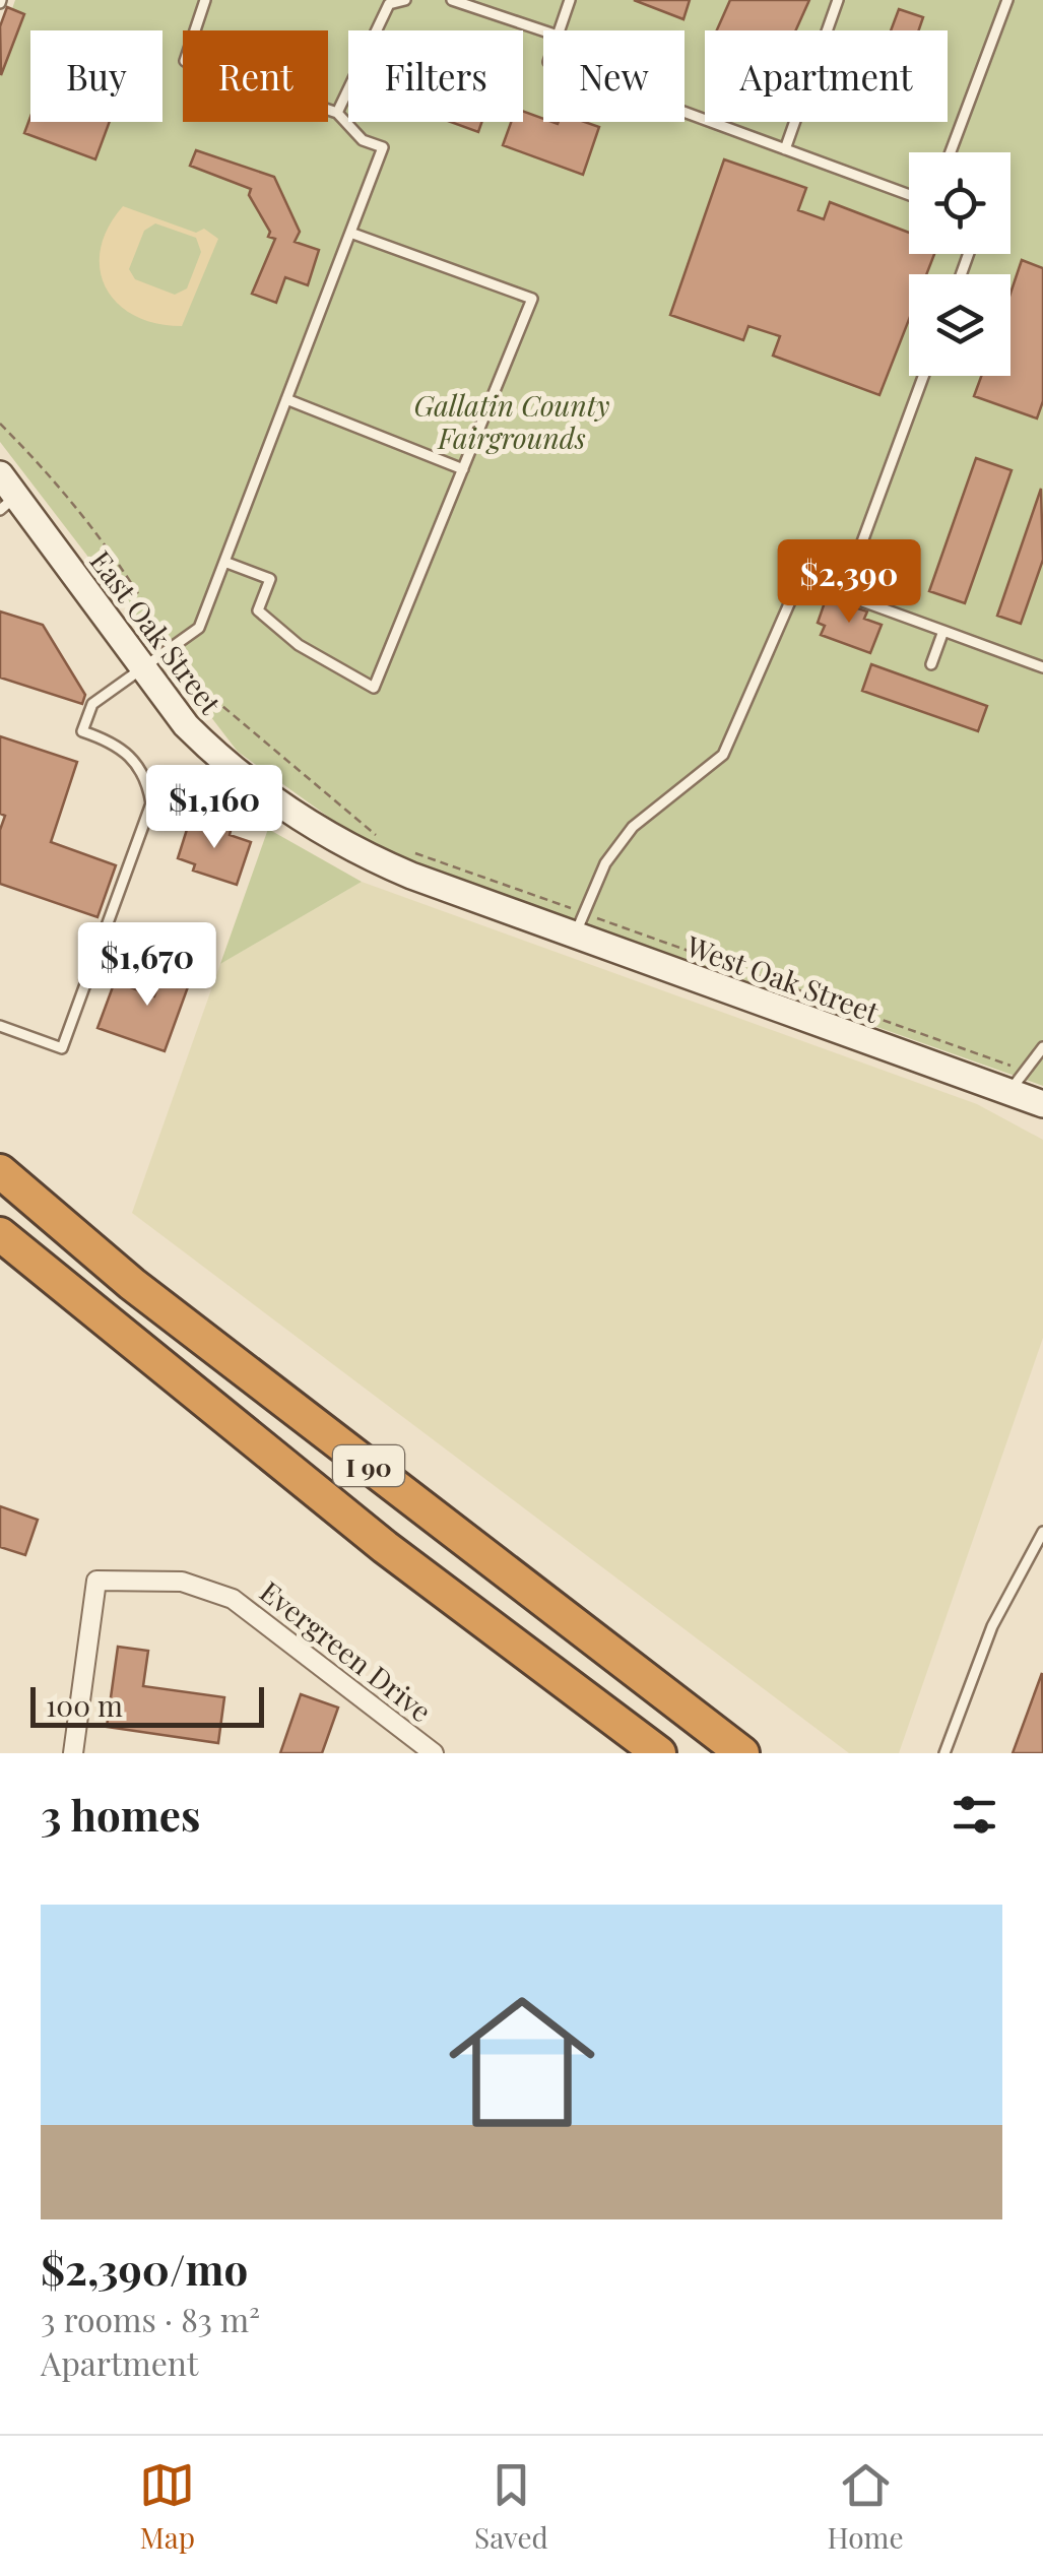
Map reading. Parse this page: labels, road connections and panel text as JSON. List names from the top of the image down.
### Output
{
  "streets": {
    "highway": ["I 90"],
    "street": ["East Oak Street", "West Oak Street", "Evergreen Drive"]
  },
  "crossings": [
    ["East Oak Street", "West Oak Street"]
  ],
  "parks": ["Gallatin County Fairgrounds"],
  "scale_bar": "100 m",
  "page": {
    "chip": [
      "Buy",
      "Rent",
      "Filters",
      "New",
      "Apartment"
    ],
    "price": ["$2,390", "$1,160", "$1,670"],
    "scale": "100 m",
    "heading": "3 homes",
    "list": [
      {
        "name": "$2,390/mo",
        "note": "3 rooms · 83 m² · Apartment"
      }
    ],
    "tabs": ["Map", "Saved", "Home"]
  }
}
